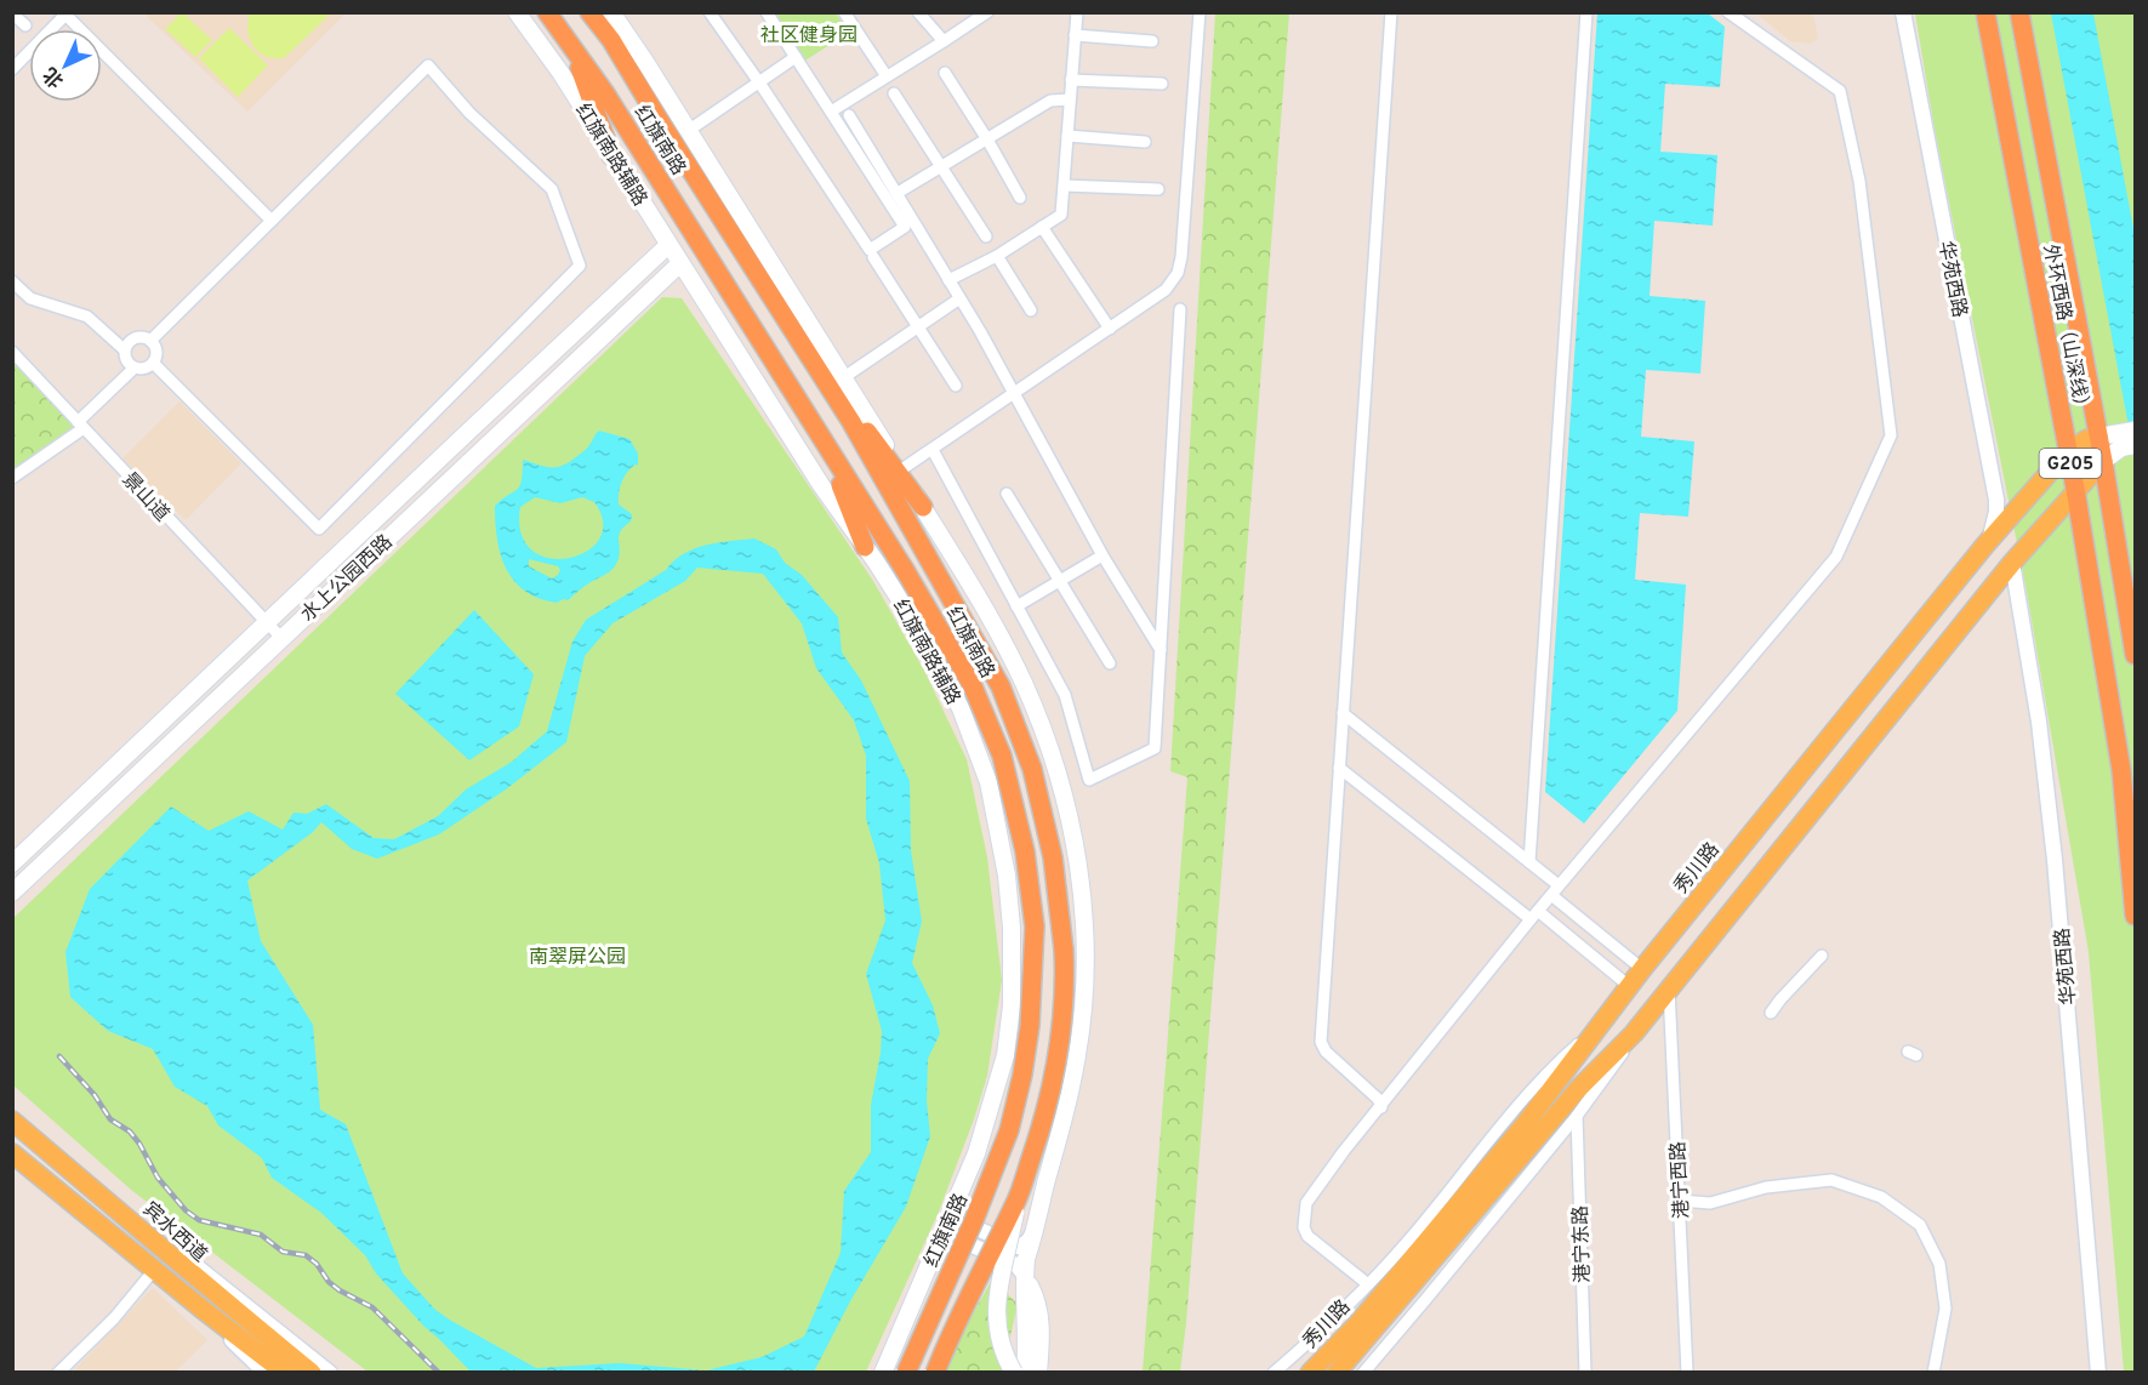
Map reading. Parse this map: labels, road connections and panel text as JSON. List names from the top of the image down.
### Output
{
  "streets": {
    "highway": ["红旗南路", "外环西路（山深线）", "G205"],
    "main road": [
      "红旗南路辅路",
      "水上公园西路",
      "秀川路",
      "宾水西道"
    ],
    "street": [
      "华苑西路",
      "景山道",
      "港宁西路",
      "港宁东路"
    ]
  },
  "crossings": [
    ["红旗南路辅路", "水上公园西路"],
    ["华苑西路", "秀川路"],
    ["外环西路（山深线）", "秀川路"],
    ["景山道", "水上公园西路"],
    ["秀川路", "港宁西路"]
  ],
  "parks": ["社区健身园", "南翠屏公园"],
  "north": "bottom left"
}
